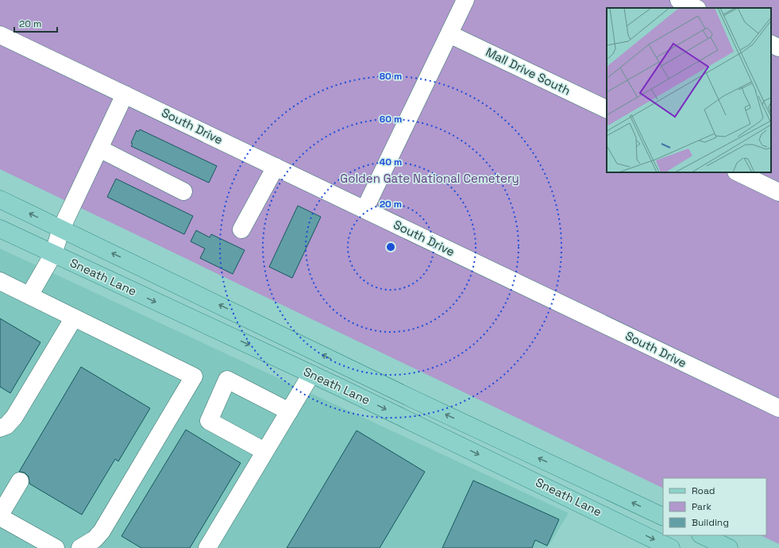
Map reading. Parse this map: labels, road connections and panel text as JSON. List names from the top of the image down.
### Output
{
  "streets": {
    "main road": ["Sneath Lane"],
    "street": ["Mall Drive South", "South Drive"]
  },
  "parks": ["Golden Gate National Cemetery"],
  "legend": ["Road", "Park", "Building"],
  "scale_bar": "20 m",
  "rings": [
    "80 m",
    "60 m",
    "40 m",
    "20 m"
  ]
}
